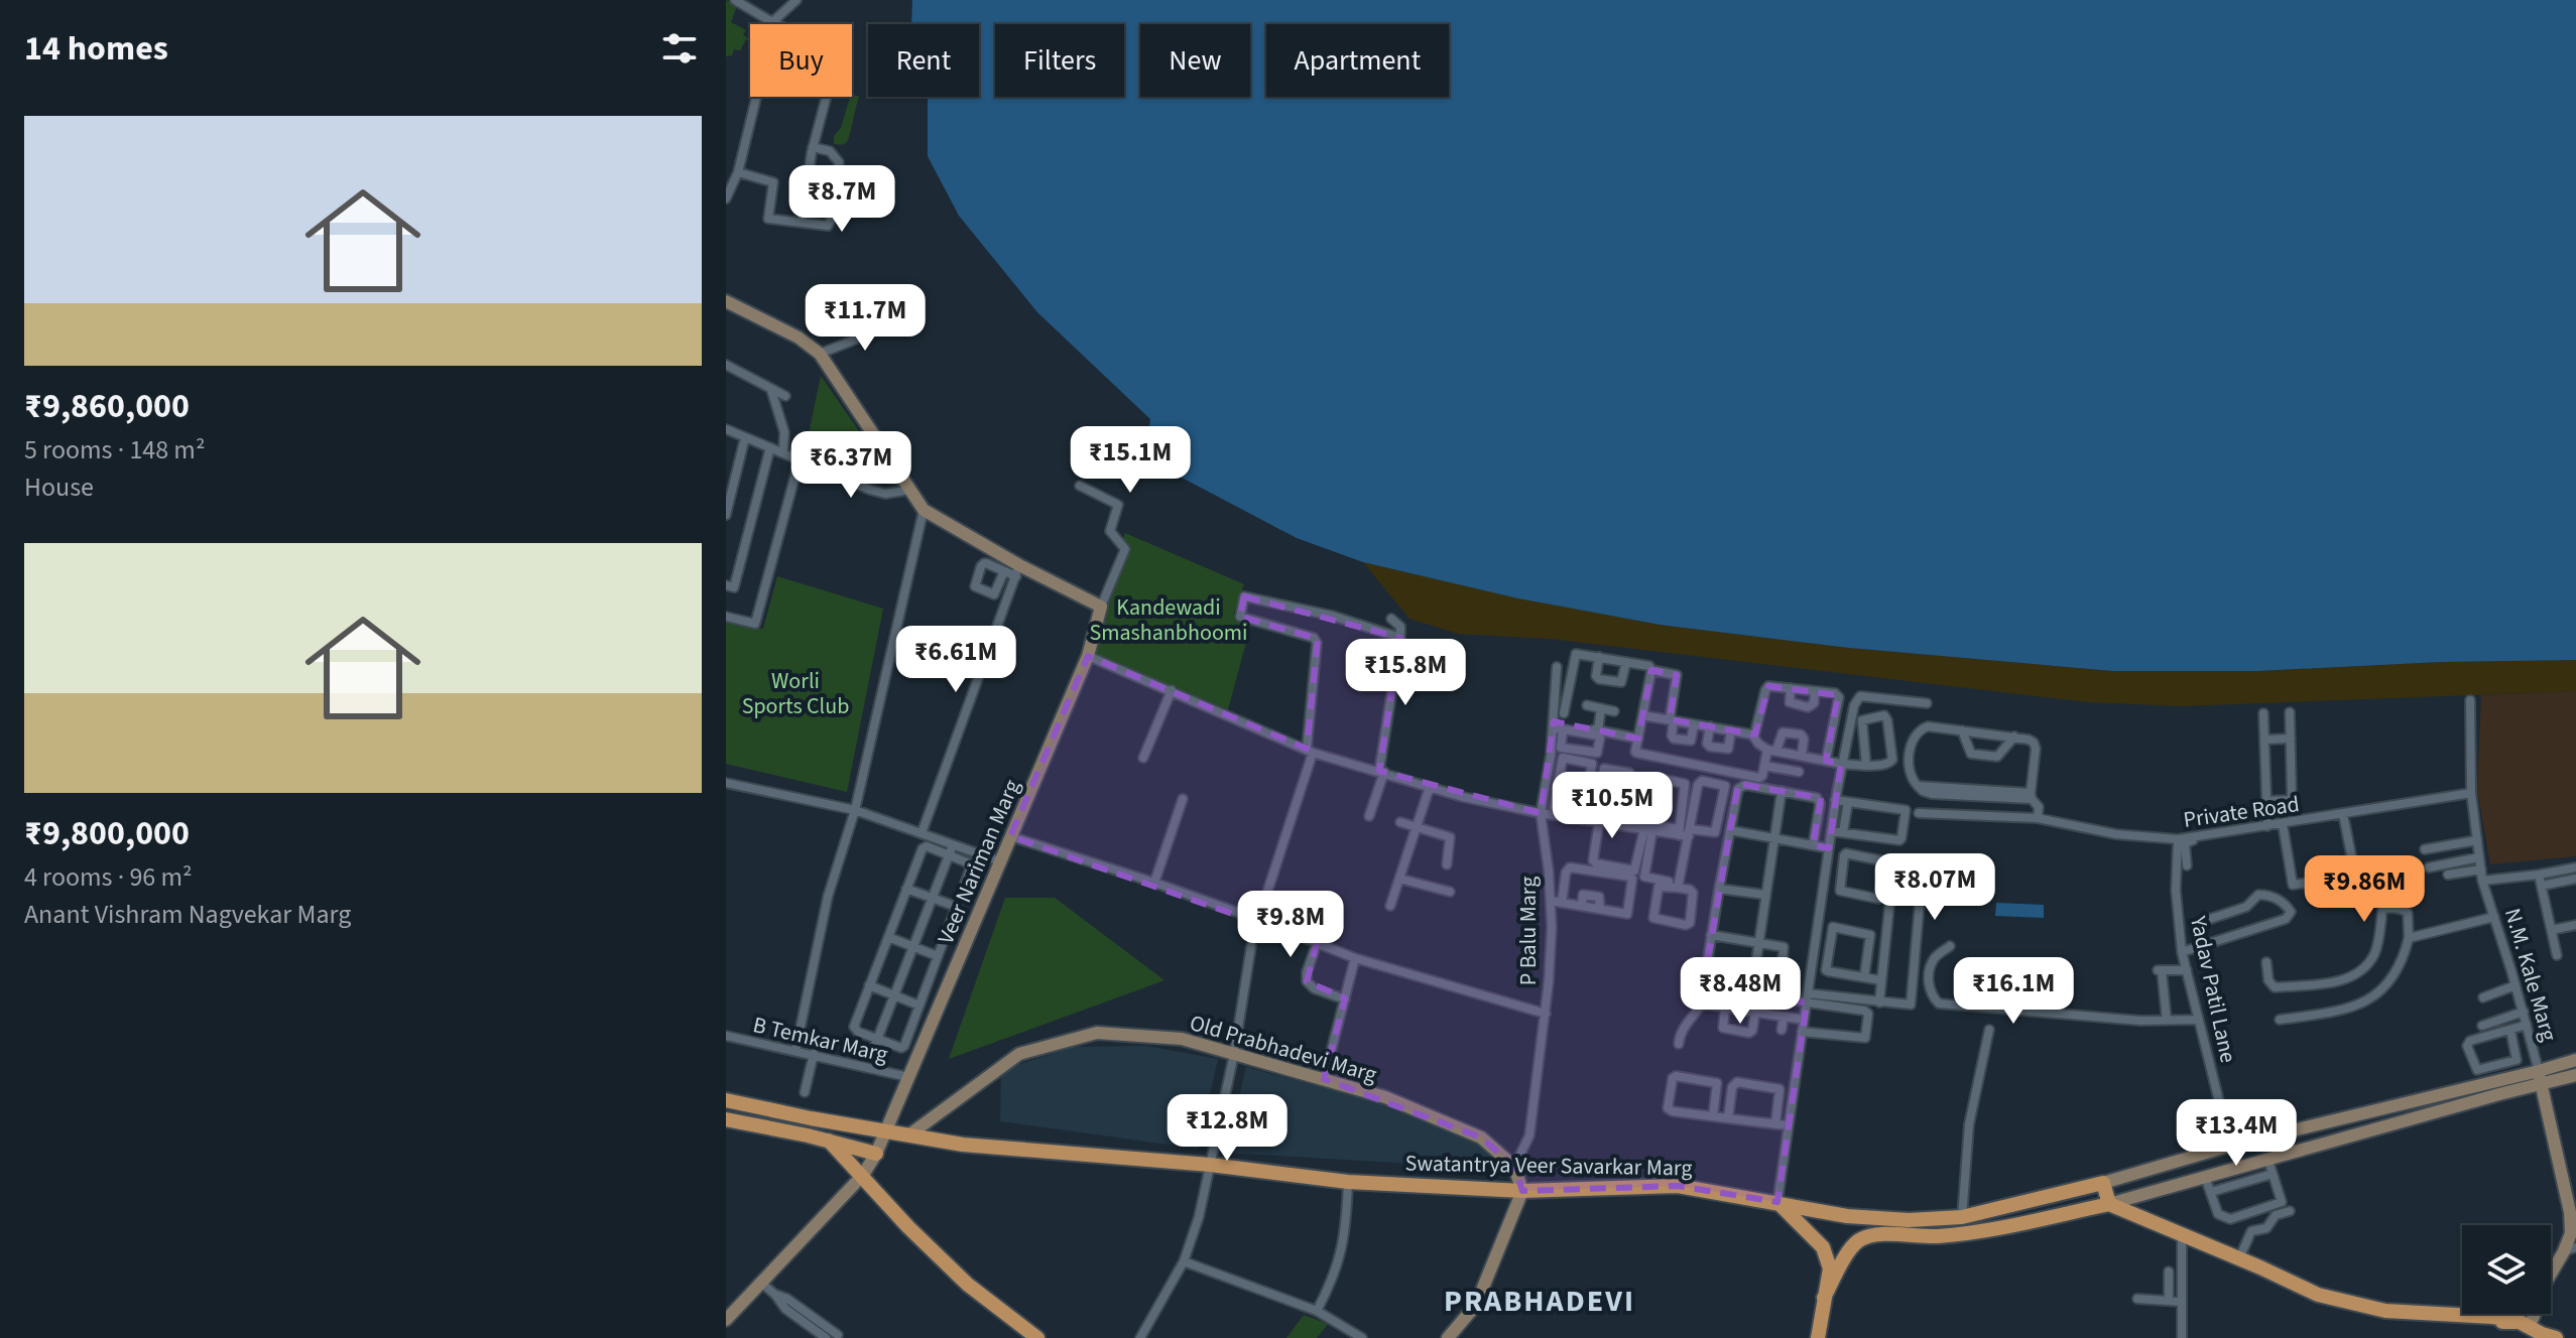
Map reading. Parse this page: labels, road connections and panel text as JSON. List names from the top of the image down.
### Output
{
  "streets": {
    "main road": ["Swatantrya Veer Savarkar Marg"],
    "street": [
      "Private Road",
      "Veer Nariman Marg",
      "P Balu Marg",
      "N.M. Kale Marg",
      "Yadav Patil Lane",
      "B Temkar Marg",
      "Old Prabhadevi Marg"
    ]
  },
  "crossings": [
    ["Private Road", "N.M. Kale Marg"],
    ["Private Road", "Yadav Patil Lane"],
    ["Veer Nariman Marg", "B Temkar Marg"],
    ["Veer Nariman Marg", "Swatantrya Veer Savarkar Marg"],
    ["P Balu Marg", "Old Prabhadevi Marg"],
    ["N.M. Kale Marg", "Swatantrya Veer Savarkar Marg"],
    ["Yadav Patil Lane", "Swatantrya Veer Savarkar Marg"],
    ["Old Prabhadevi Marg", "Swatantrya Veer Savarkar Marg"]
  ],
  "districts": ["PRABHADEVI"],
  "parks": ["Kandewadi Smashanbhoomi", "Worli Sports Club"],
  "page": {
    "heading": "14 homes",
    "chip": [
      "Buy",
      "Rent",
      "Filters",
      "New",
      "Apartment"
    ],
    "list": [
      {
        "name": "₹9,860,000",
        "note": "5 rooms · 148 m² · House"
      },
      {
        "name": "₹9,800,000",
        "note": "4 rooms · 96 m² · Anant Vishram Nagvekar Marg"
      }
    ],
    "price": [
      "₹8.7M",
      "₹11.7M",
      "₹15.1M",
      "₹6.37M",
      "₹6.61M",
      "₹15.8M",
      "₹10.5M",
      "₹8.07M",
      "₹9.86M",
      "₹9.8M",
      "₹8.48M",
      "₹16.1M",
      "₹12.8M",
      "₹13.4M"
    ]
  }
}
